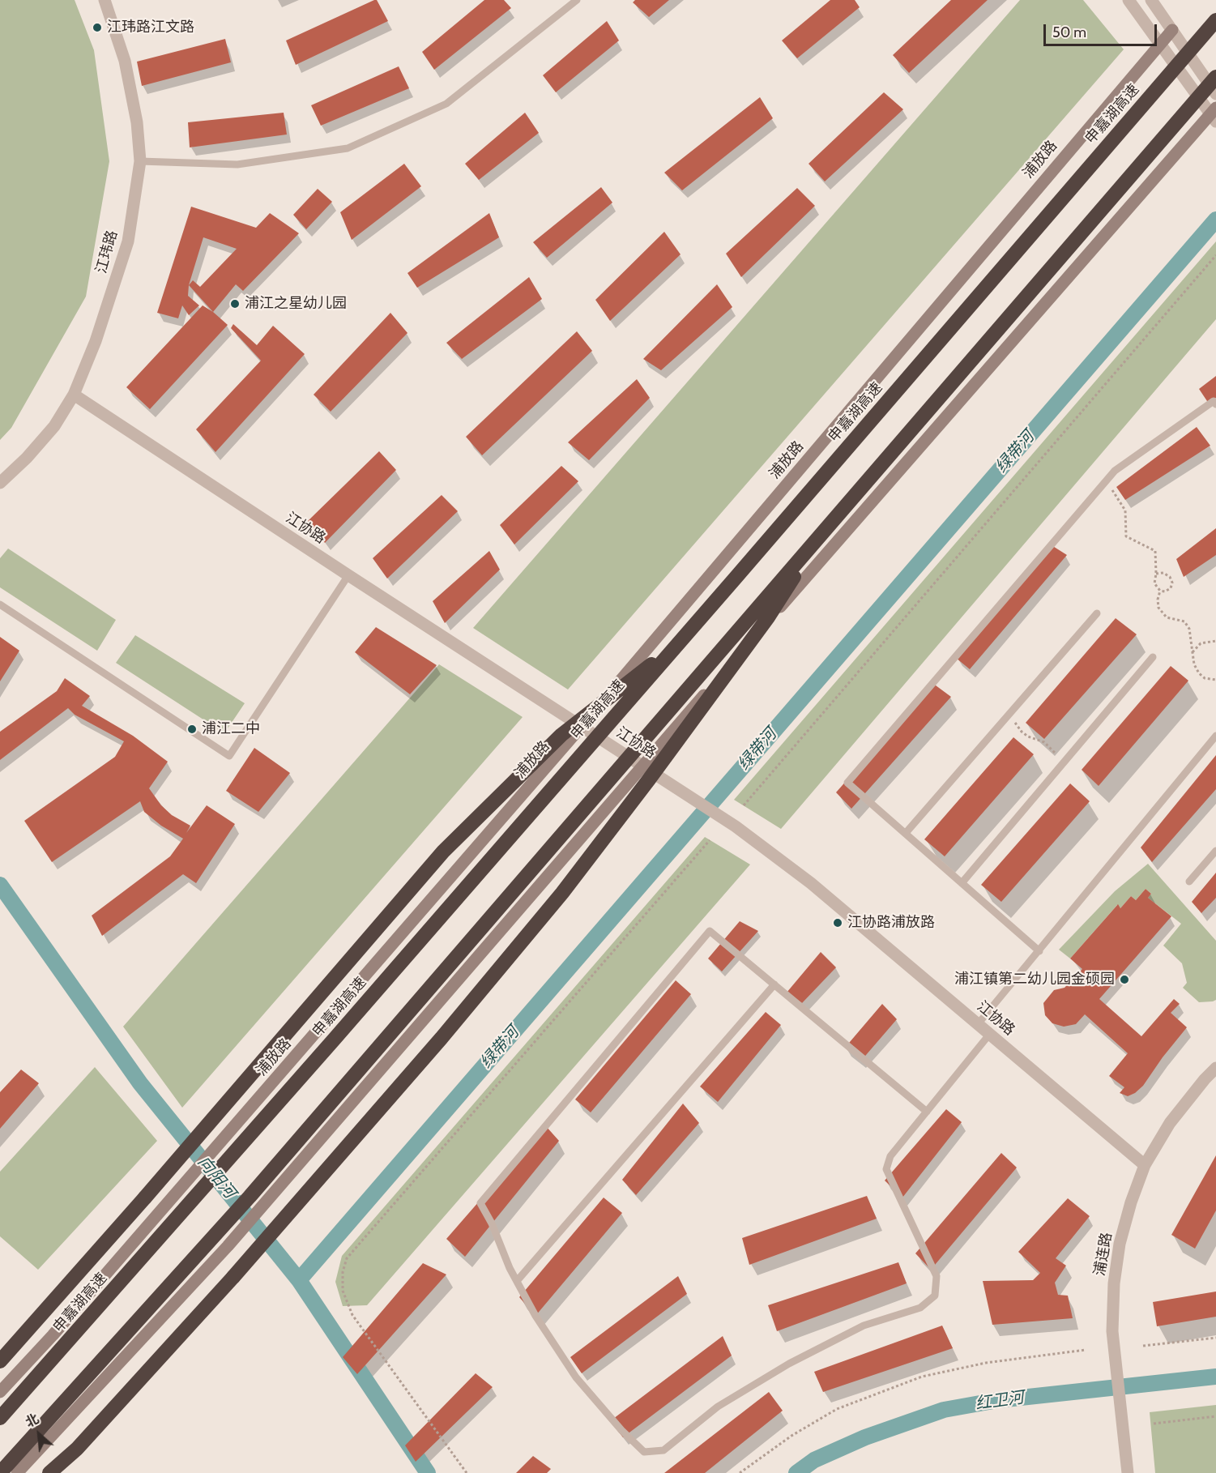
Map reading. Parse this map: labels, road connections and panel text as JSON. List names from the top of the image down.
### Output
{
  "streets": {
    "highway": ["申嘉湖高速"],
    "main road": ["浦放路"],
    "street": ["江玮路", "江协路", "浦连路"]
  },
  "crossings": [
    ["浦放路", "江协路"],
    ["江玮路", "江协路"],
    ["江协路", "浦连路"]
  ],
  "water": ["绿带河", "向阳河", "红卫河"],
  "places": [
    "江玮路江文路",
    "浦江之星幼儿园",
    "浦江二中",
    "江协路浦放路",
    "浦江镇第二幼儿园金硕园"
  ],
  "scale_bar": "50 m",
  "north": "top left"
}
